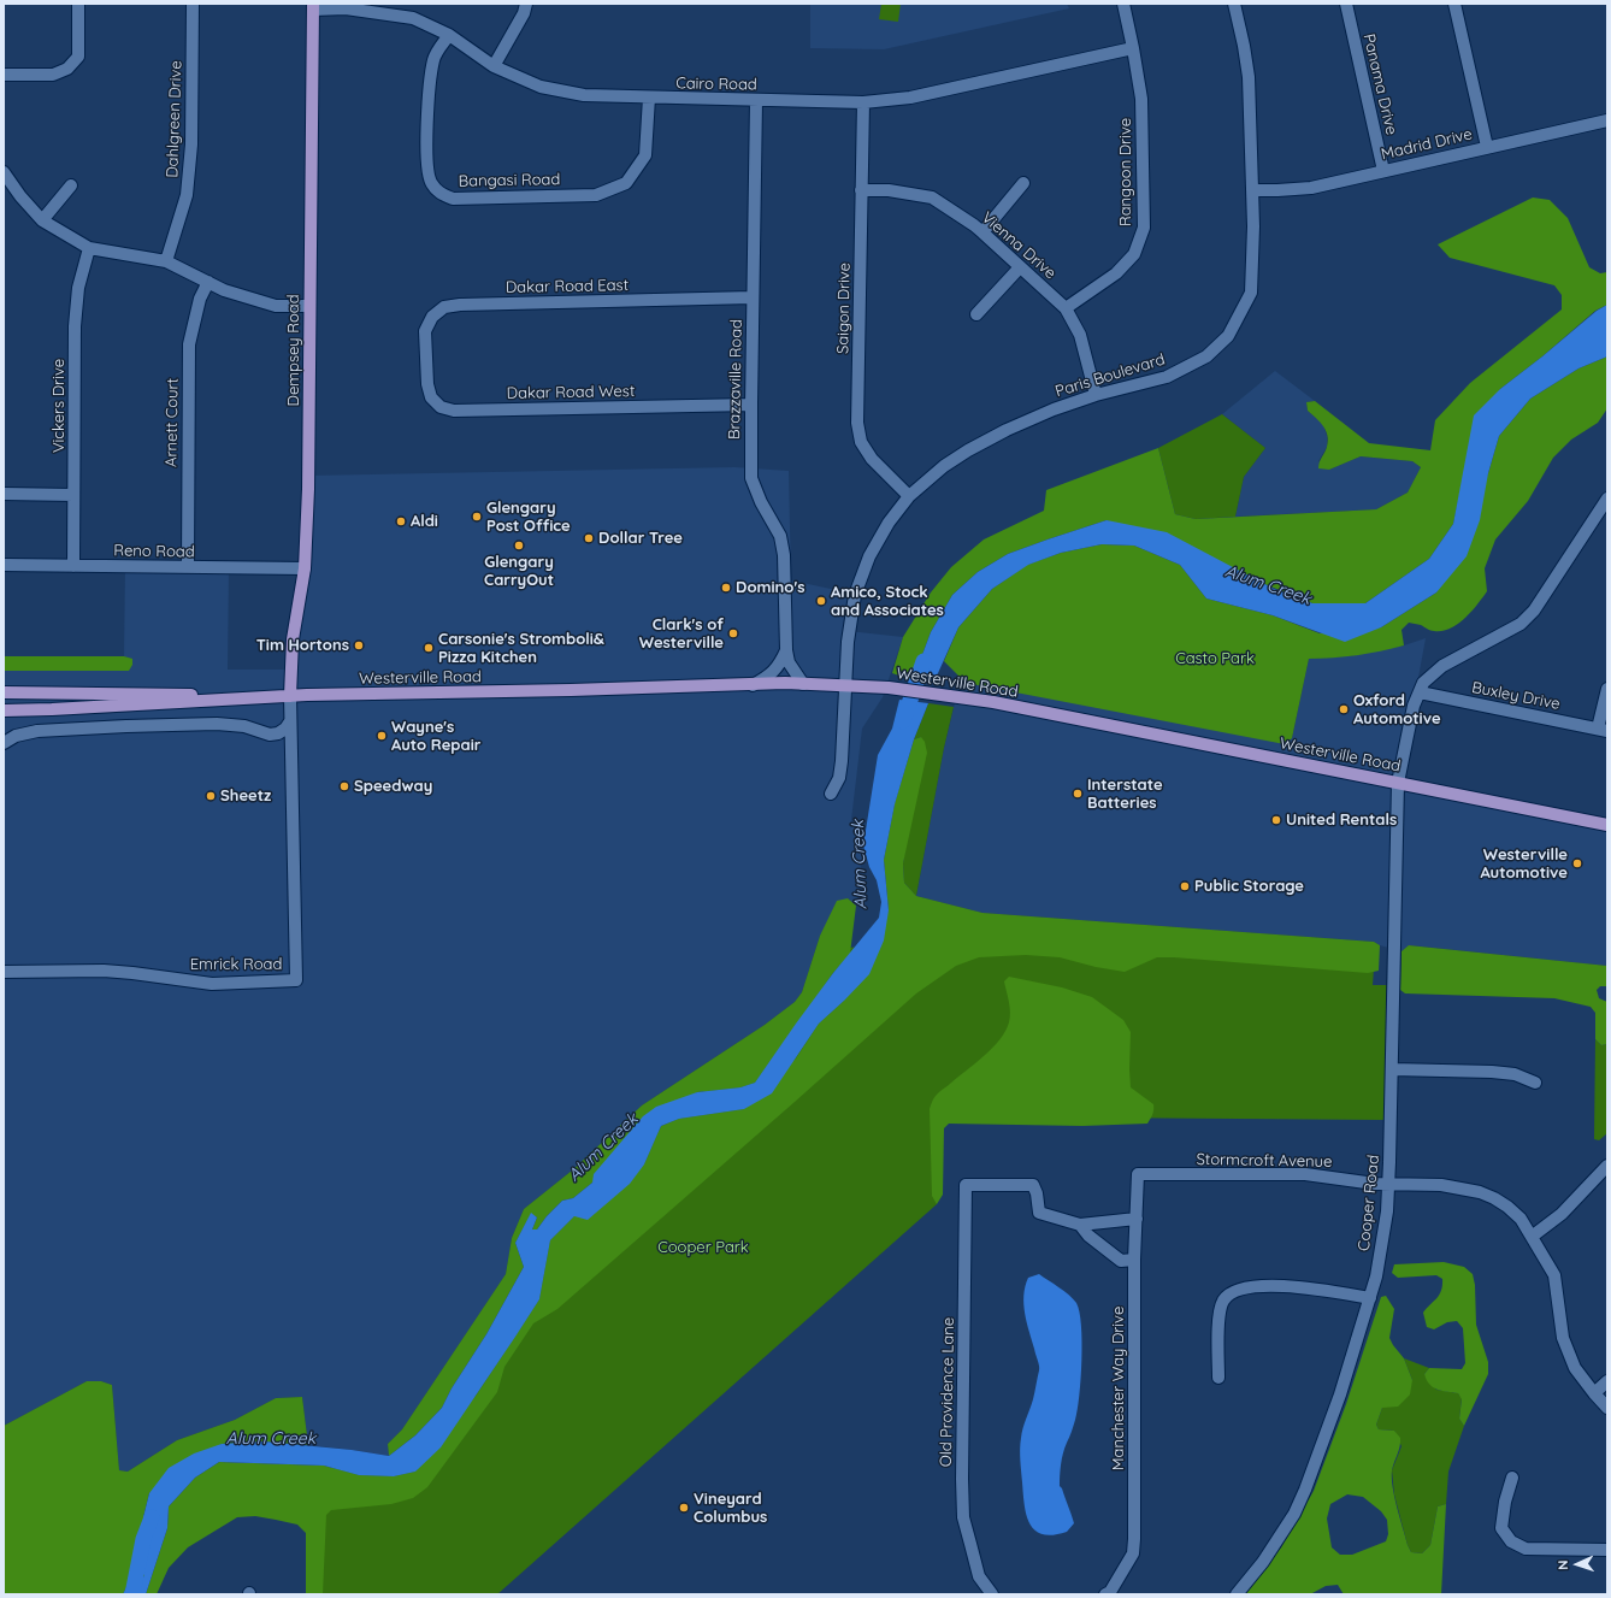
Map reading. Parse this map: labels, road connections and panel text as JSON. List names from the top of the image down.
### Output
{
  "streets": {
    "main road": ["Dempsey Road", "Westerville Road"],
    "street": [
      "Cairo Road",
      "Panama Drive",
      "Dahlgreen Drive",
      "Madrid Drive",
      "Rangoon Drive",
      "Bangasi Road",
      "Vienna Drive",
      "Dakar Road East",
      "Saigon Drive",
      "Paris Boulevard",
      "Brazzaville Road",
      "Dakar Road West",
      "Vickers Drive",
      "Arnett Court",
      "Reno Road",
      "Buxley Drive",
      "Emrick Road",
      "Stormcroft Avenue",
      "Cooper Road",
      "Manchester Way Drive",
      "Old Providence Lane"
    ]
  },
  "crossings": [
    ["Cairo Road", "Rangoon Drive"],
    ["Cairo Road", "Bangasi Road"],
    ["Cairo Road", "Saigon Drive"],
    ["Cairo Road", "Dempsey Road"],
    ["Cairo Road", "Brazzaville Road"],
    ["Panama Drive", "Madrid Drive"],
    ["Madrid Drive", "Paris Boulevard"],
    ["Rangoon Drive", "Vienna Drive"],
    ["Vienna Drive", "Saigon Drive"],
    ["Vienna Drive", "Paris Boulevard"],
    ["Dakar Road East", "Brazzaville Road"],
    ["Dakar Road East", "Dakar Road West"],
    ["Saigon Drive", "Paris Boulevard"],
    ["Dempsey Road", "Reno Road"],
    ["Dempsey Road", "Westerville Road"],
    ["Dempsey Road", "Emrick Road"],
    ["Paris Boulevard", "Westerville Road"],
    ["Brazzaville Road", "Dakar Road West"],
    ["Brazzaville Road", "Westerville Road"],
    ["Vickers Drive", "Reno Road"],
    ["Arnett Court", "Reno Road"],
    ["Westerville Road", "Emrick Road"],
    ["Westerville Road", "Cooper Road"],
    ["Buxley Drive", "Cooper Road"],
    ["Stormcroft Avenue", "Cooper Road"],
    ["Stormcroft Avenue", "Manchester Way Drive"]
  ],
  "water": ["Alum Creek"],
  "parks": ["Casto Park", "Cooper Park"],
  "places": [
    "Glengary Post Office",
    "Aldi",
    "Dollar Tree",
    "Glengary CarryOut",
    "Domino's",
    "Amico, Stock and Associates",
    "Clark's of Westerville",
    "Tim Hortons",
    "Carsonie's Stromboli& Pizza Kitchen",
    "Oxford Automotive",
    "Wayne's Auto Repair",
    "Speedway",
    "Interstate Batteries",
    "Sheetz",
    "United Rentals",
    "Westerville Automotive",
    "Public Storage",
    "Vineyard Columbus"
  ],
  "north": "left"
}
